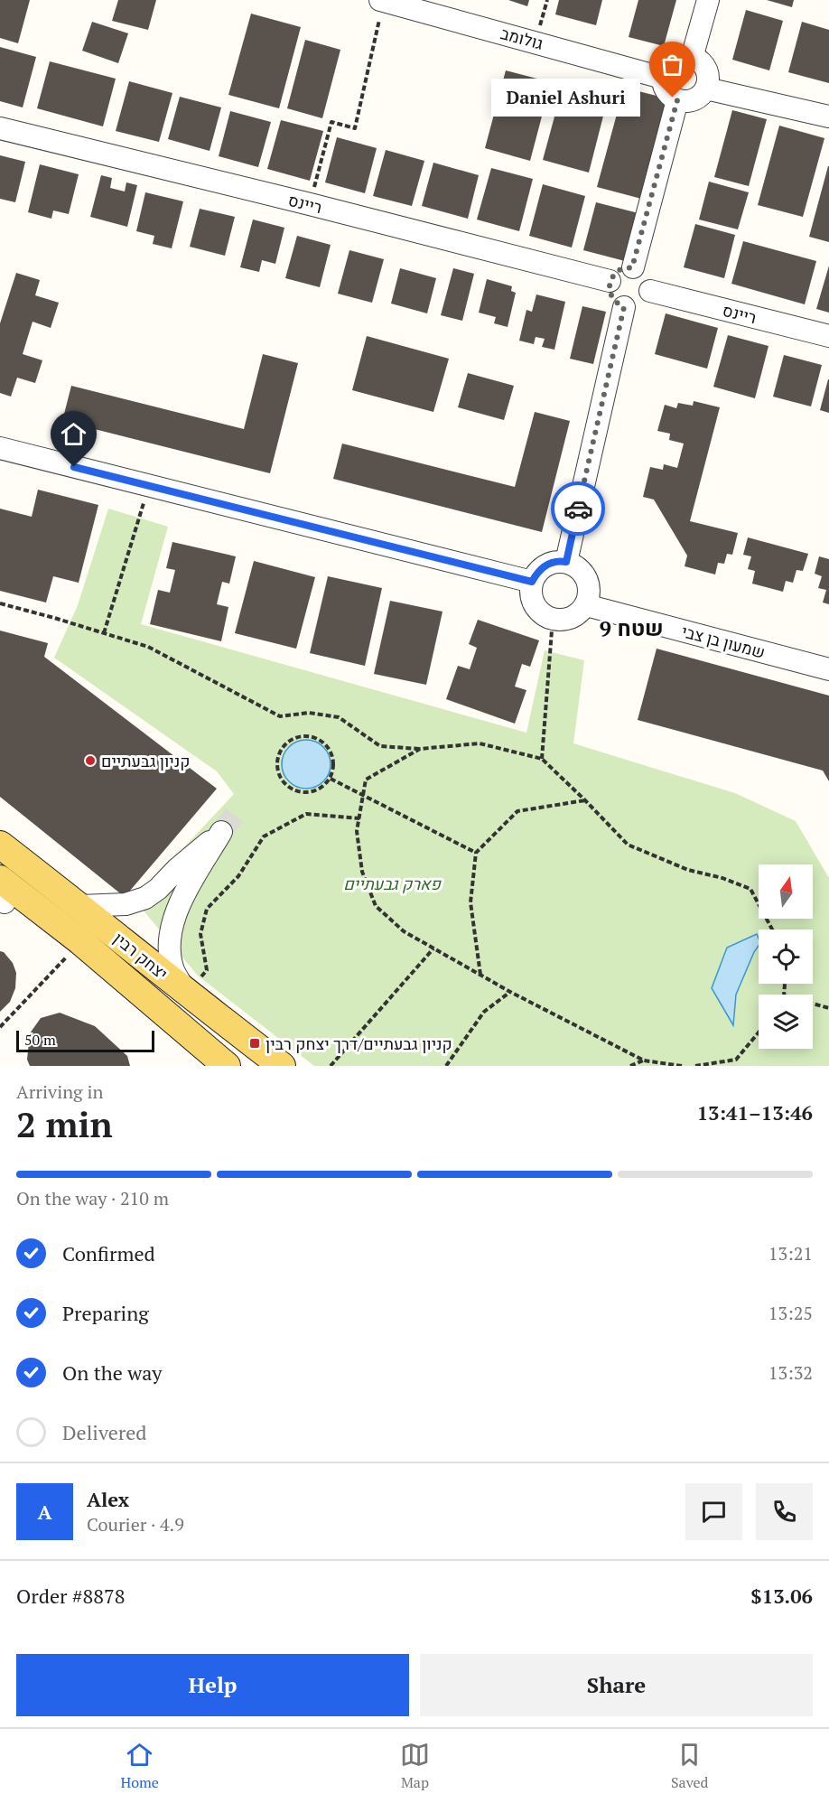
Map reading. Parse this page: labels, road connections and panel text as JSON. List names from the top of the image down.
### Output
{
  "streets": {
    "main road": ["יצחק רבין"],
    "street": ["גולומב", "ריינס", "שמעון בן צבי"]
  },
  "districts": ["שטח 9"],
  "parks": ["פארק גבעתיים"],
  "places": {
    "other": ["Daniel Ashuri", "קניון גבעתיים"],
    "transit": ["קניון גבעתיים/דרך יצחק רבין"]
  },
  "scale_bar": "50 m",
  "north": "top",
  "page": {
    "bubble": "Daniel Ashuri",
    "scale": "50 m",
    "heading": ["2 min", "Arriving in", "13:41–13:46"],
    "panel": [
      "Alex",
      "Courier · 4.9",
      "Order #8878",
      "$13.06"
    ],
    "bar": "On the way · 210 m",
    "list": [
      ["Confirmed", "13:21"],
      ["Preparing", "13:25"],
      ["On the way", "13:32"],
      "Delivered"
    ],
    "round": "A",
    "buttons": ["Help", "Share"],
    "tabs": ["Home", "Map", "Saved"]
  }
}
